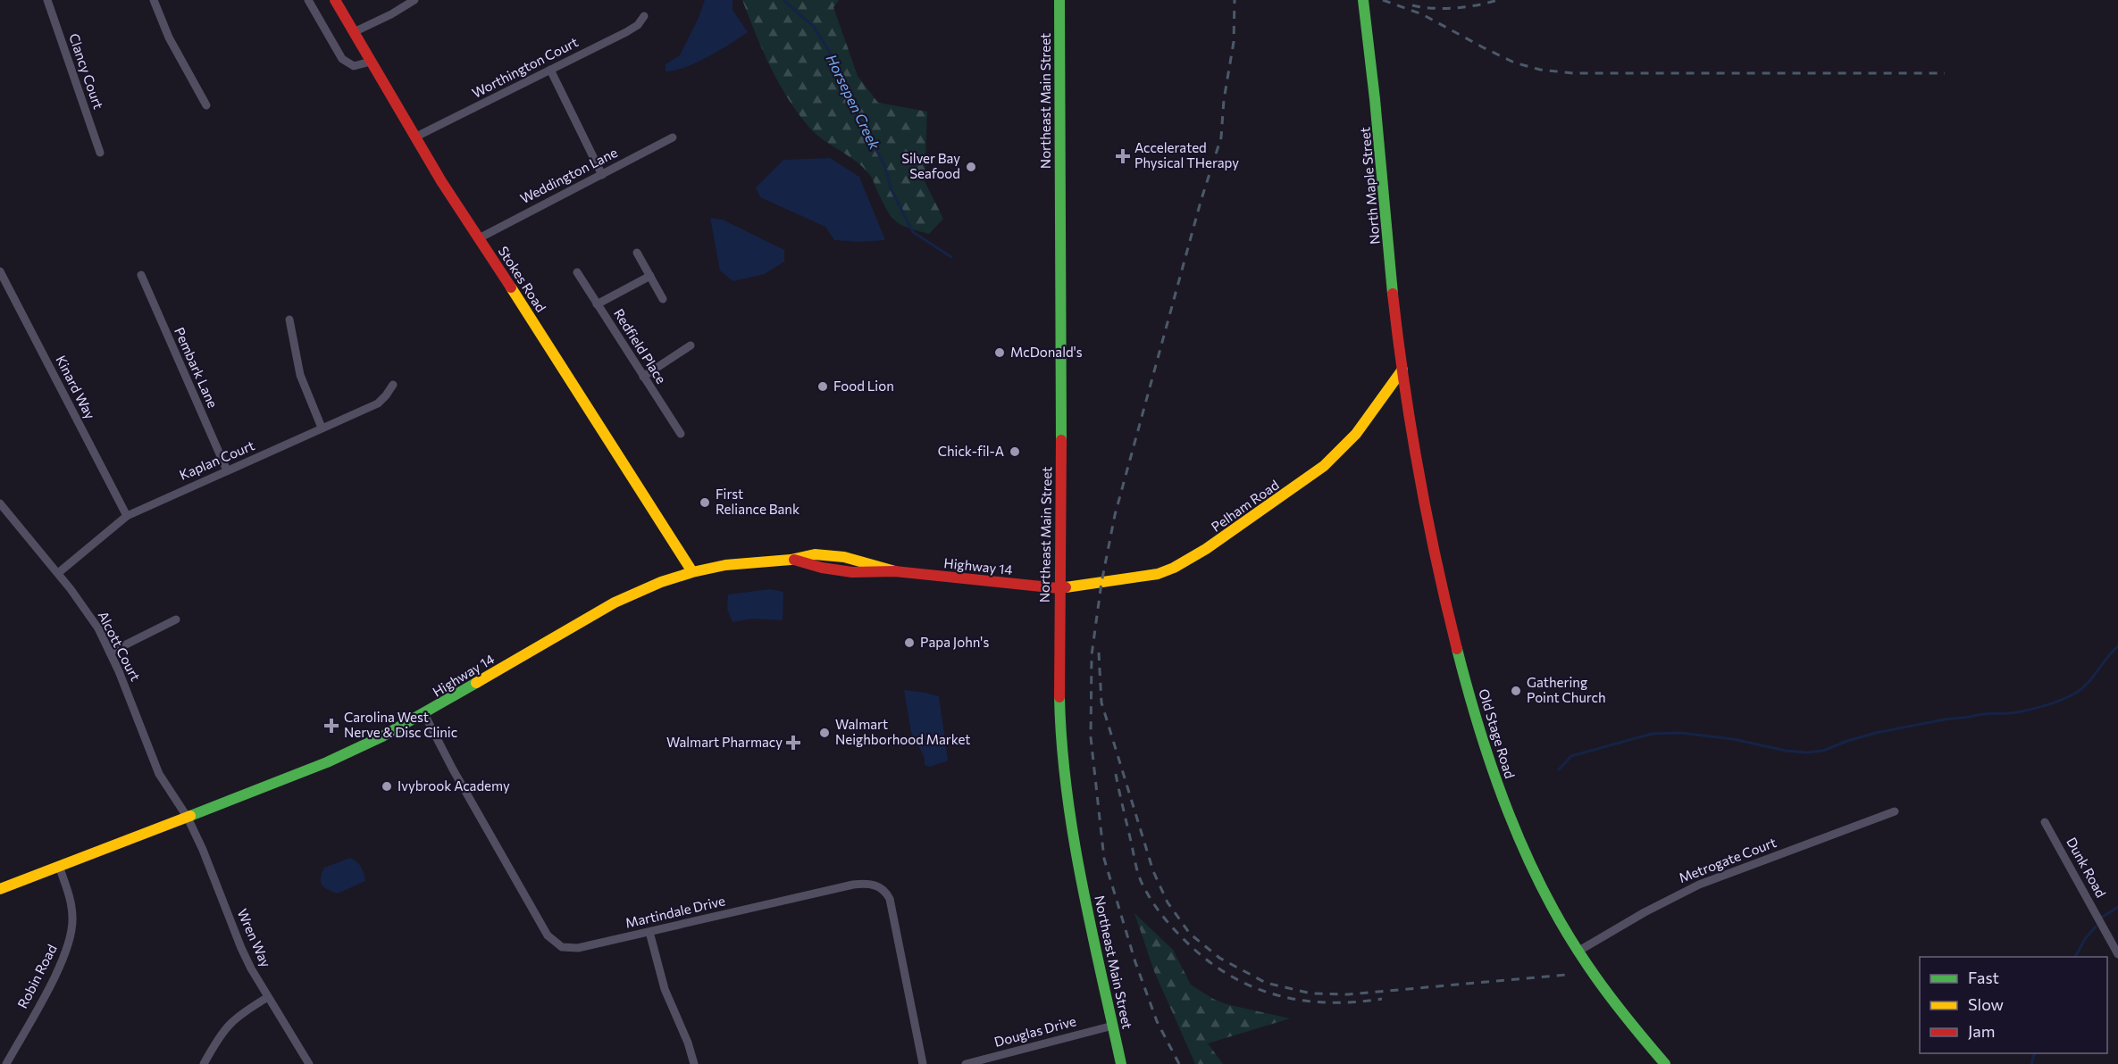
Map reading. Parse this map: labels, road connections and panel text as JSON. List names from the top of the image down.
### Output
{
  "streets": {
    "street": [
      "Worthington Court",
      "Clancy Court",
      "Northeast Main Street",
      "Weddington Lane",
      "North Maple Street",
      "Stokes Road",
      "Redfield Place",
      "Pembark Lane",
      "Kinard Way",
      "Kaplan Court",
      "Pelham Road",
      "Highway 14",
      "Alcott Court",
      "Old Stage Road",
      "Metrogate Court",
      "Dunk Road",
      "Martindale Drive",
      "Wren Way",
      "Robin Road",
      "Douglas Drive"
    ]
  },
  "crossings": [
    ["Worthington Court", "Stokes Road"],
    ["Northeast Main Street", "Pelham Road"],
    ["Northeast Main Street", "Highway 14"],
    ["Northeast Main Street", "Douglas Drive"],
    ["Weddington Lane", "Stokes Road"],
    ["North Maple Street", "Pelham Road"],
    ["North Maple Street", "Old Stage Road"],
    ["Stokes Road", "Highway 14"],
    ["Pembark Lane", "Kaplan Court"],
    ["Kinard Way", "Kaplan Court"],
    ["Kaplan Court", "Alcott Court"],
    ["Pelham Road", "Highway 14"],
    ["Pelham Road", "Old Stage Road"],
    ["Highway 14", "Alcott Court"],
    ["Highway 14", "Martindale Drive"],
    ["Highway 14", "Wren Way"],
    ["Highway 14", "Robin Road"],
    ["Alcott Court", "Wren Way"],
    ["Old Stage Road", "Metrogate Court"]
  ],
  "water": ["Horsepen Creek"],
  "places": {
    "health": ["Accelerated Physical THerapy", "Carolina West Nerve & Disc Clinic", "Walmart Pharmacy"],
    "other": [
      "Silver Bay Seafood",
      "McDonald's",
      "Food Lion",
      "Chick-fil-A",
      "First Reliance Bank",
      "Papa John's",
      "Gathering Point Church",
      "Walmart Neighborhood Market",
      "Ivybrook Academy"
    ]
  },
  "legend": ["Fast", "Slow", "Jam"]
}
